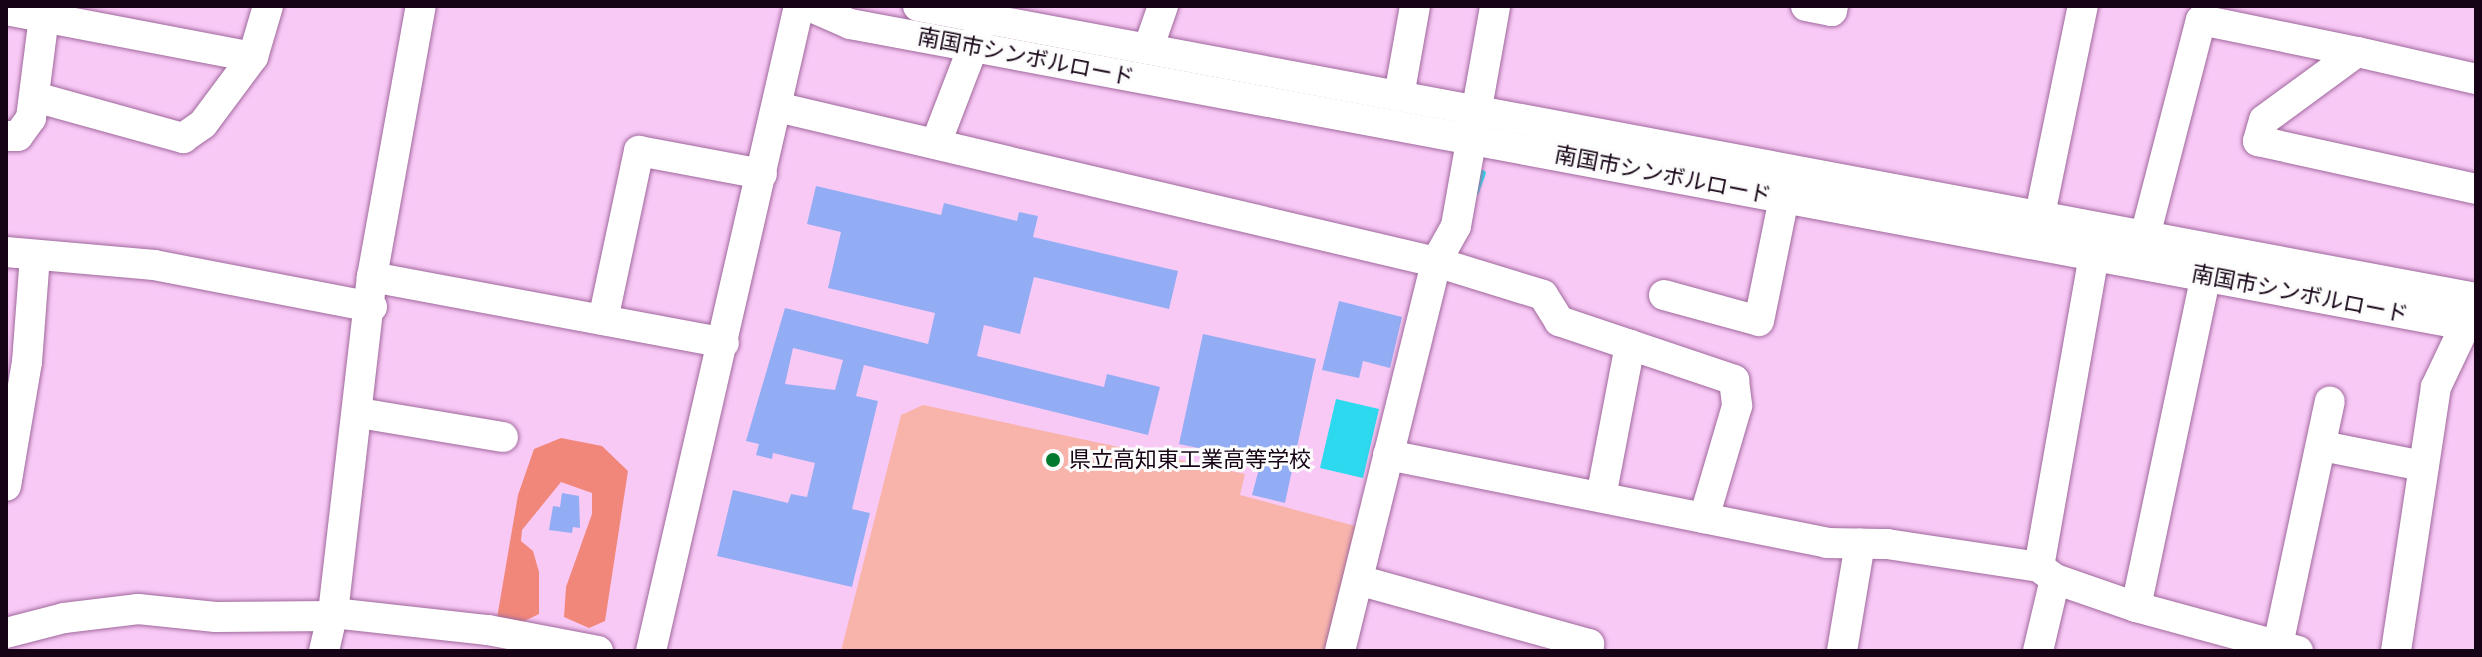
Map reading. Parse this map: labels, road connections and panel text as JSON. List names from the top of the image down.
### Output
{
  "streets": {
    "street": ["南国市シンボルロード"]
  },
  "places": ["県立高知東工業高等学校"]
}
